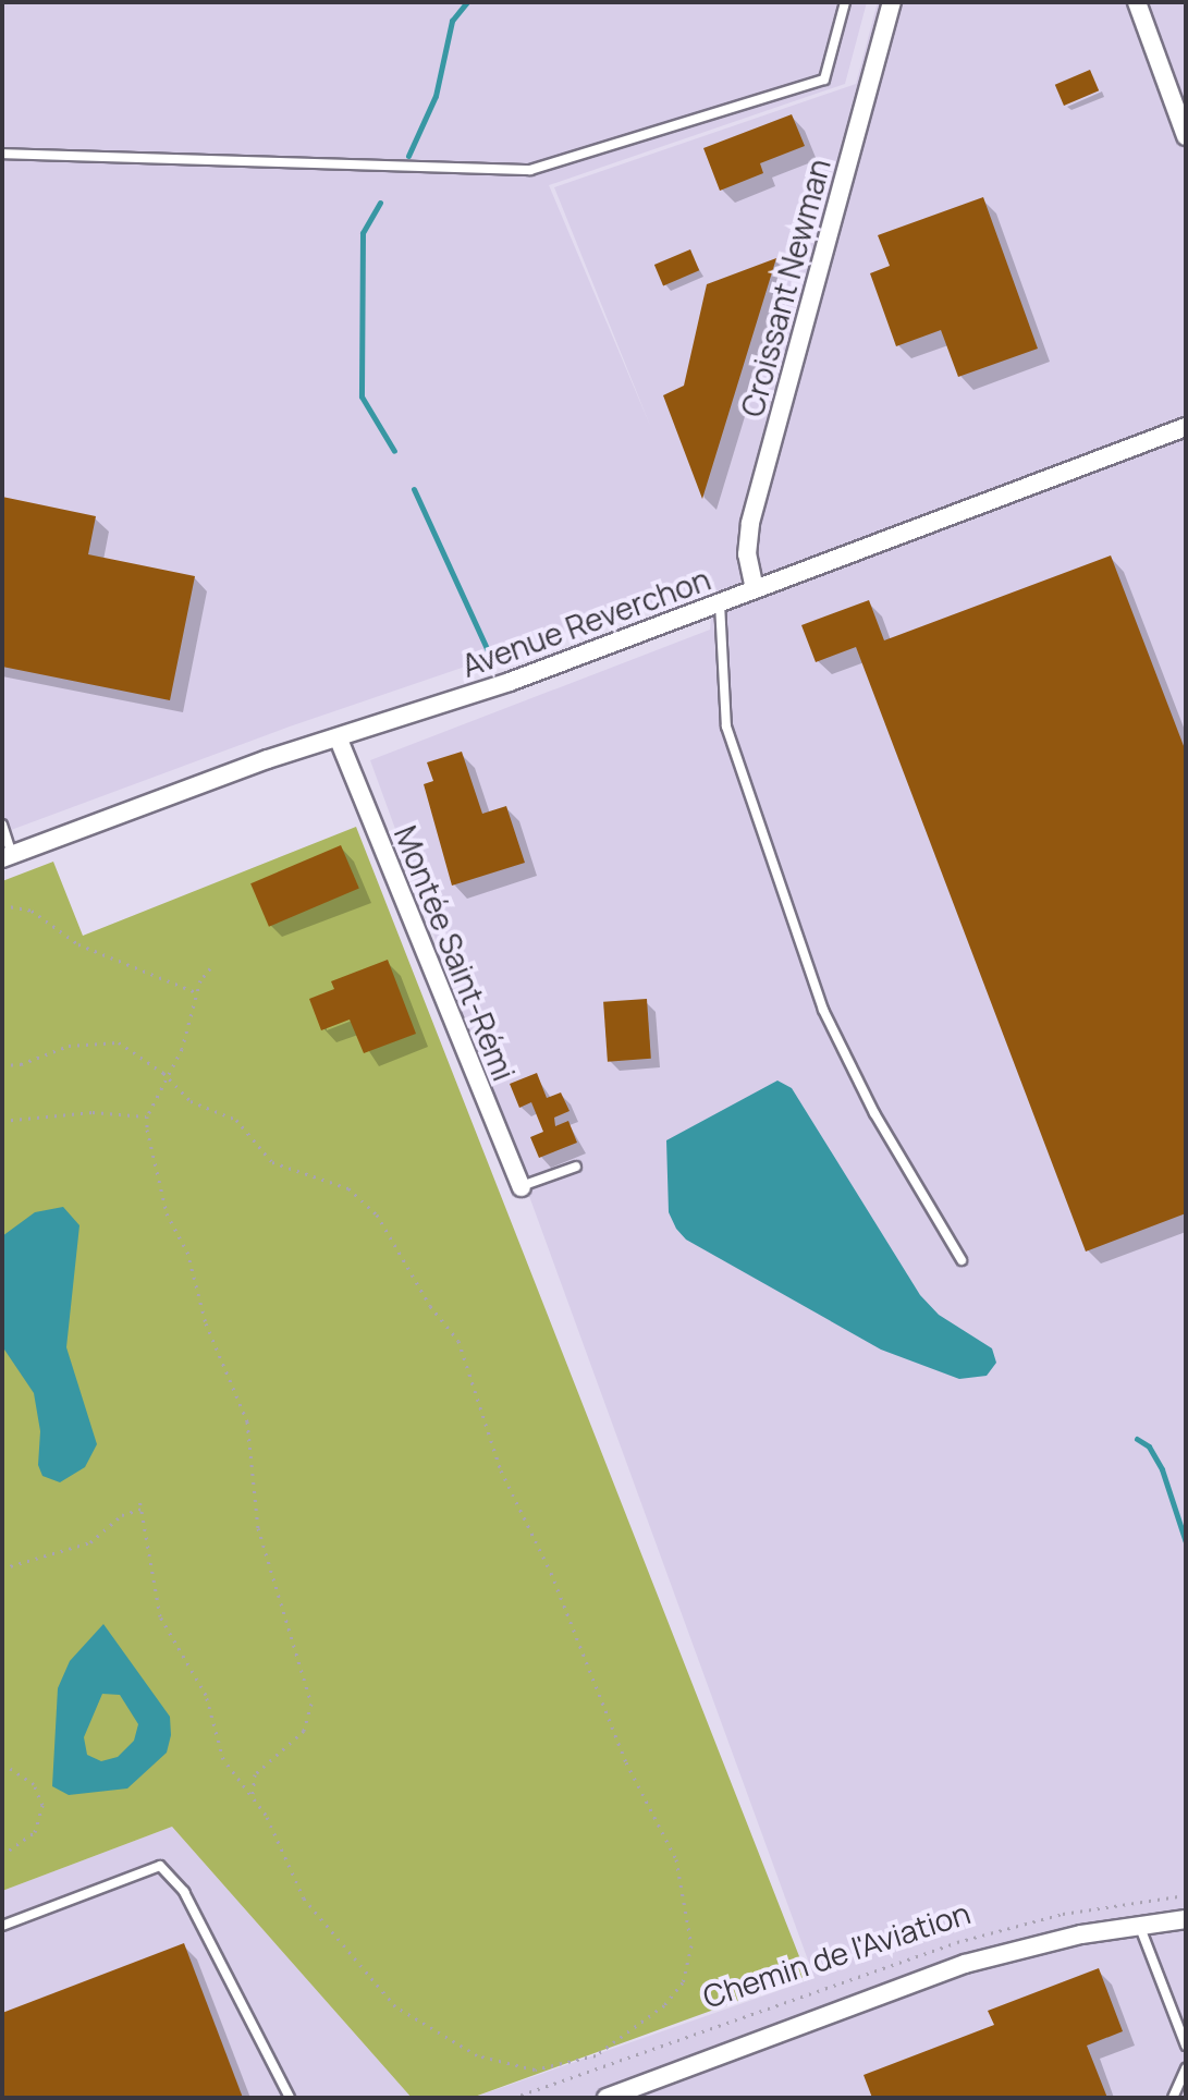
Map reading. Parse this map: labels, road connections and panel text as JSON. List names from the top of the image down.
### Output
{
  "streets": {
    "street": [
      "Croissant Newman",
      "Avenue Reverchon",
      "Montée Saint-Rémi",
      "Chemin de l'Aviation"
    ]
  },
  "crossings": [
    ["Croissant Newman", "Avenue Reverchon"],
    ["Avenue Reverchon", "Montée Saint-Rémi"]
  ]
}
